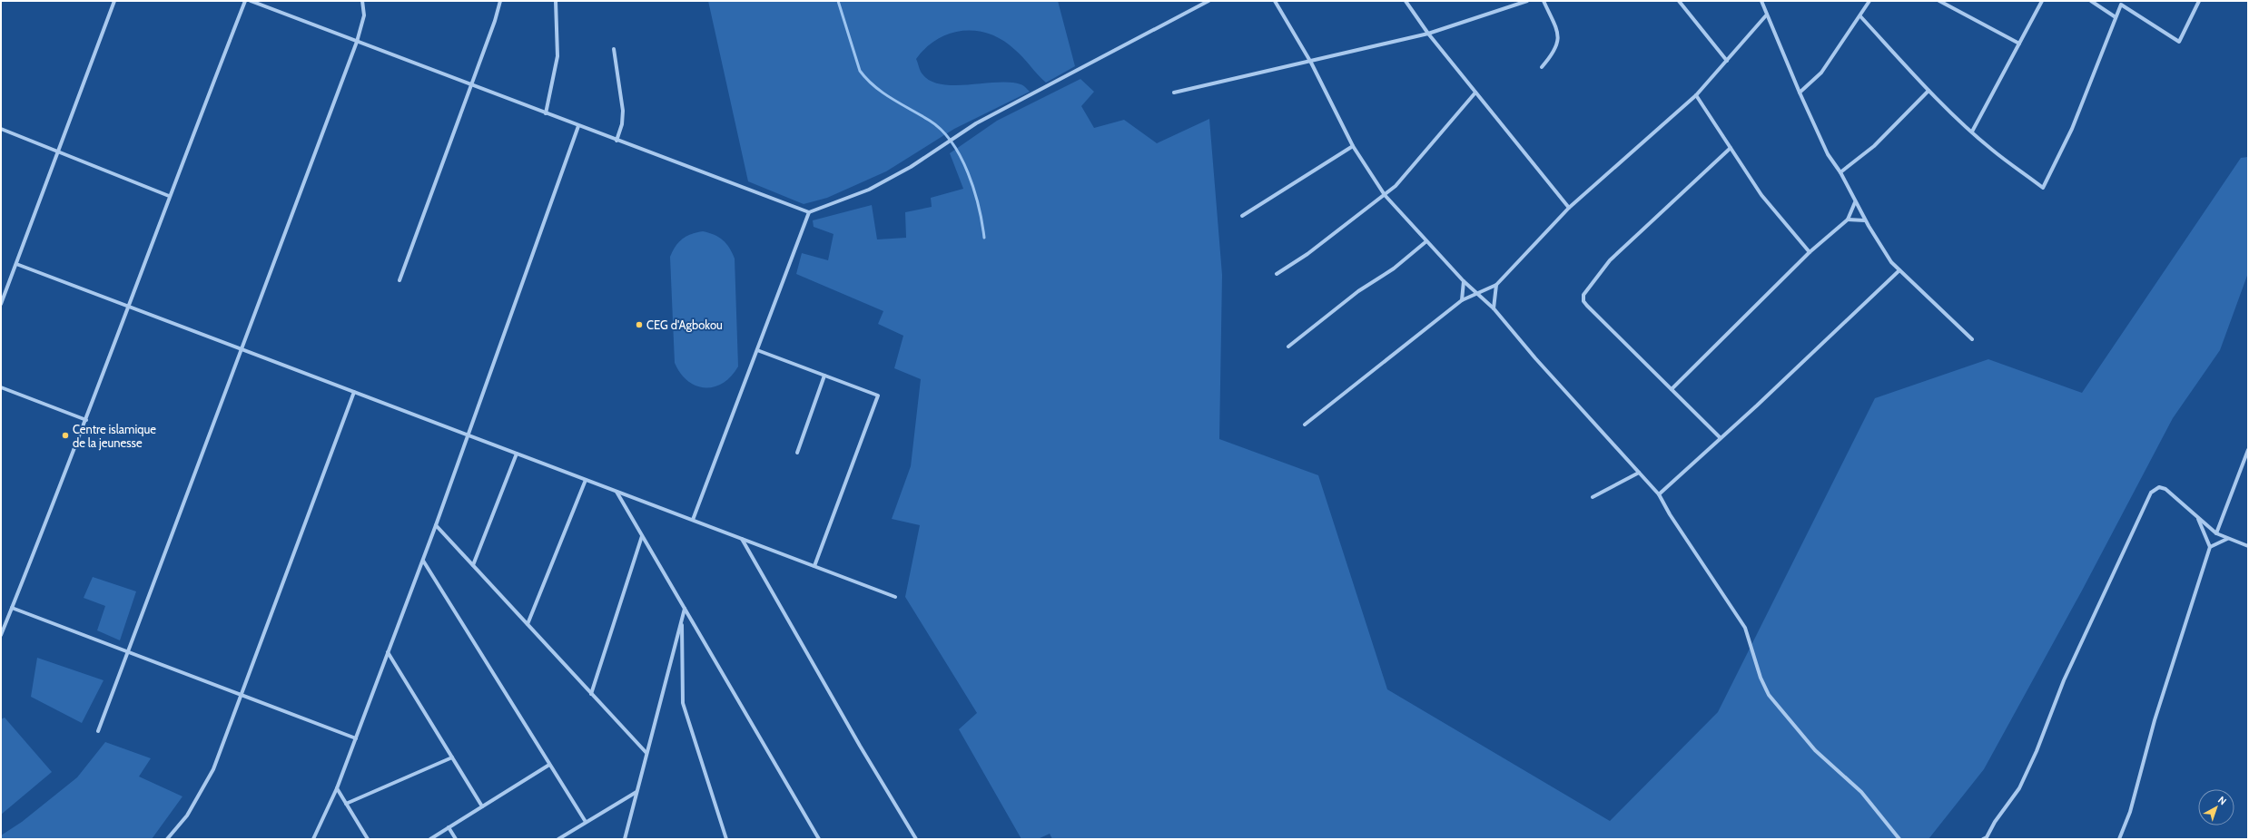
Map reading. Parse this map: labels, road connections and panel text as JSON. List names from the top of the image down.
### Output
{
  "places": ["CEG d'Agbokou", "Centre islamique de la jeunesse"],
  "north": "top right"
}
